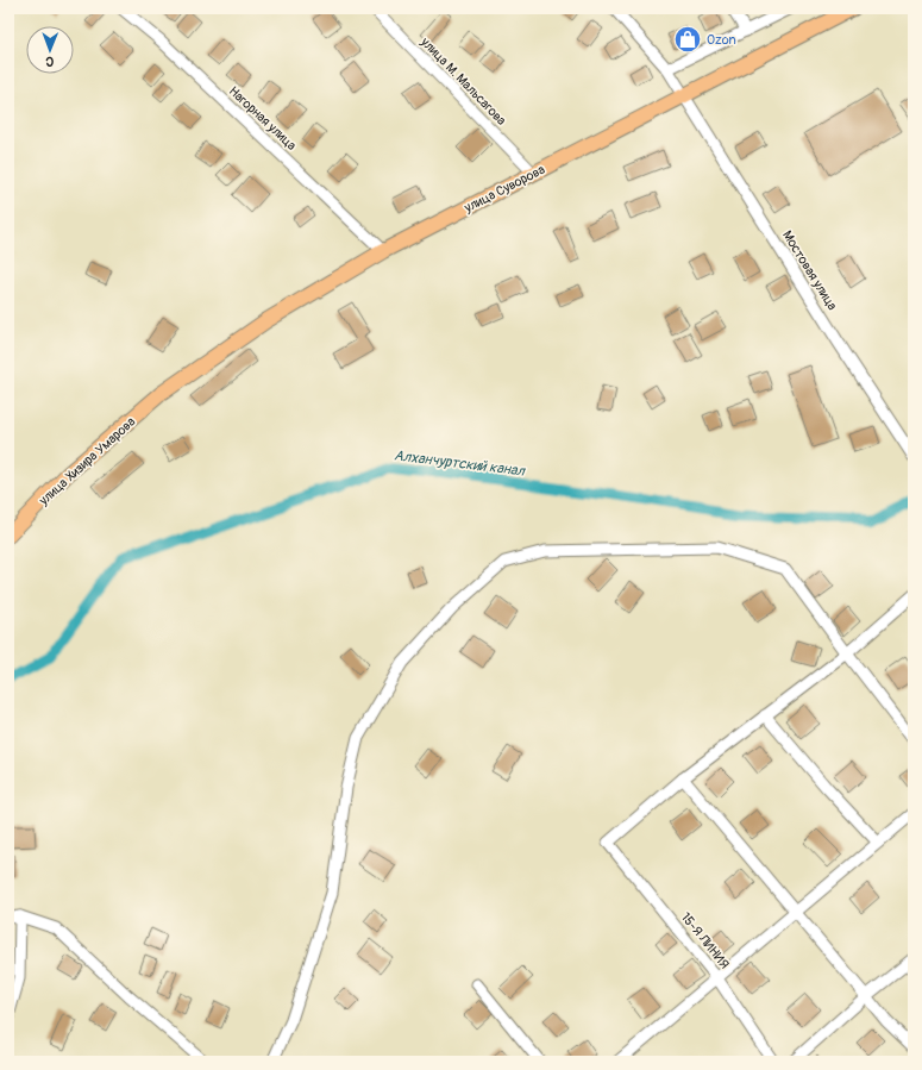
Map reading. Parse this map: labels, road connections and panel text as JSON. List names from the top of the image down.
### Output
{
  "streets": {
    "main road": ["улица Суворова", "улица Хизира Умарова"],
    "street": [
      "улица М. Мальсагова",
      "Нагорная улица",
      "Мостовая улица",
      "15-Я ЛИНИЯ"
    ]
  },
  "crossings": [
    ["улица М. Мальсагова", "улица Суворова"],
    ["Нагорная улица", "улица Суворова"],
    ["улица Суворова", "Мостовая улица"],
    ["улица Суворова", "улица Хизира Умарова"]
  ],
  "water": ["Алханчуртский канал"],
  "places": {
    "shop": ["Ozon"]
  },
  "north": "bottom"
}
